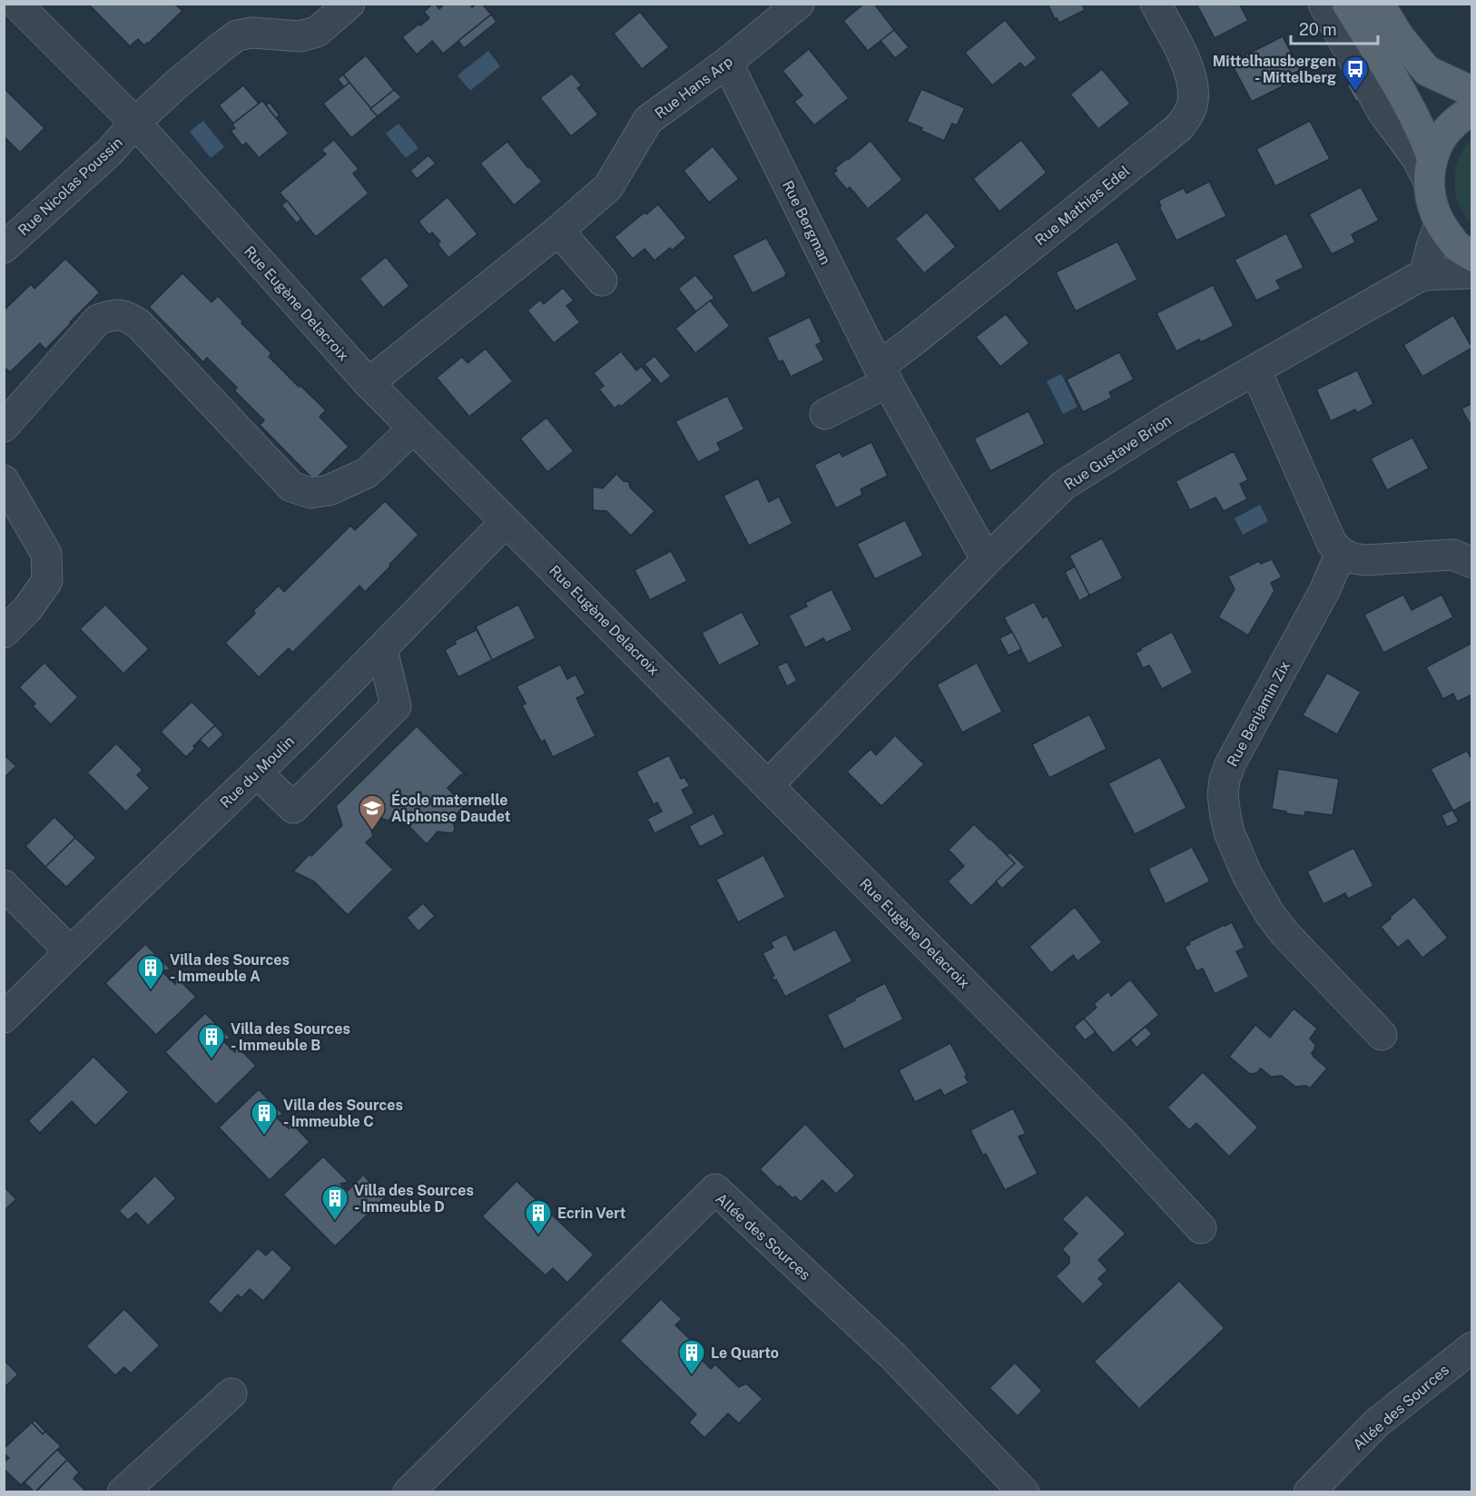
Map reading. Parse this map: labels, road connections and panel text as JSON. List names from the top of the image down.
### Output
{
  "streets": {
    "street": [
      "Rue Hans Arp",
      "Rue Nicolas Poussin",
      "Rue Mathias Edel",
      "Rue Bergman",
      "Rue Eugène Delacroix",
      "Rue Gustave Brion",
      "Rue Benjamin Zix",
      "Rue du Moulin",
      "Allée des Sources"
    ]
  },
  "crossings": [
    ["Rue Hans Arp", "Rue Bergman"],
    ["Rue Hans Arp", "Rue Eugène Delacroix"],
    ["Rue Nicolas Poussin", "Rue Eugène Delacroix"],
    ["Rue Mathias Edel", "Rue Bergman"],
    ["Rue Bergman", "Rue Gustave Brion"],
    ["Rue Eugène Delacroix", "Rue Gustave Brion"],
    ["Rue Eugène Delacroix", "Rue du Moulin"]
  ],
  "places": {
    "bus stop": ["Mittelhausbergen - Mittelberg"],
    "school or university": ["École maternelle Alphonse Daudet"],
    "building": [
      "Villa des Sources - Immeuble A",
      "Villa des Sources - Immeuble B",
      "Villa des Sources - Immeuble C",
      "Villa des Sources - Immeuble D",
      "Ecrin Vert",
      "Le Quarto"
    ]
  },
  "scale_bar": "20 m"
}
